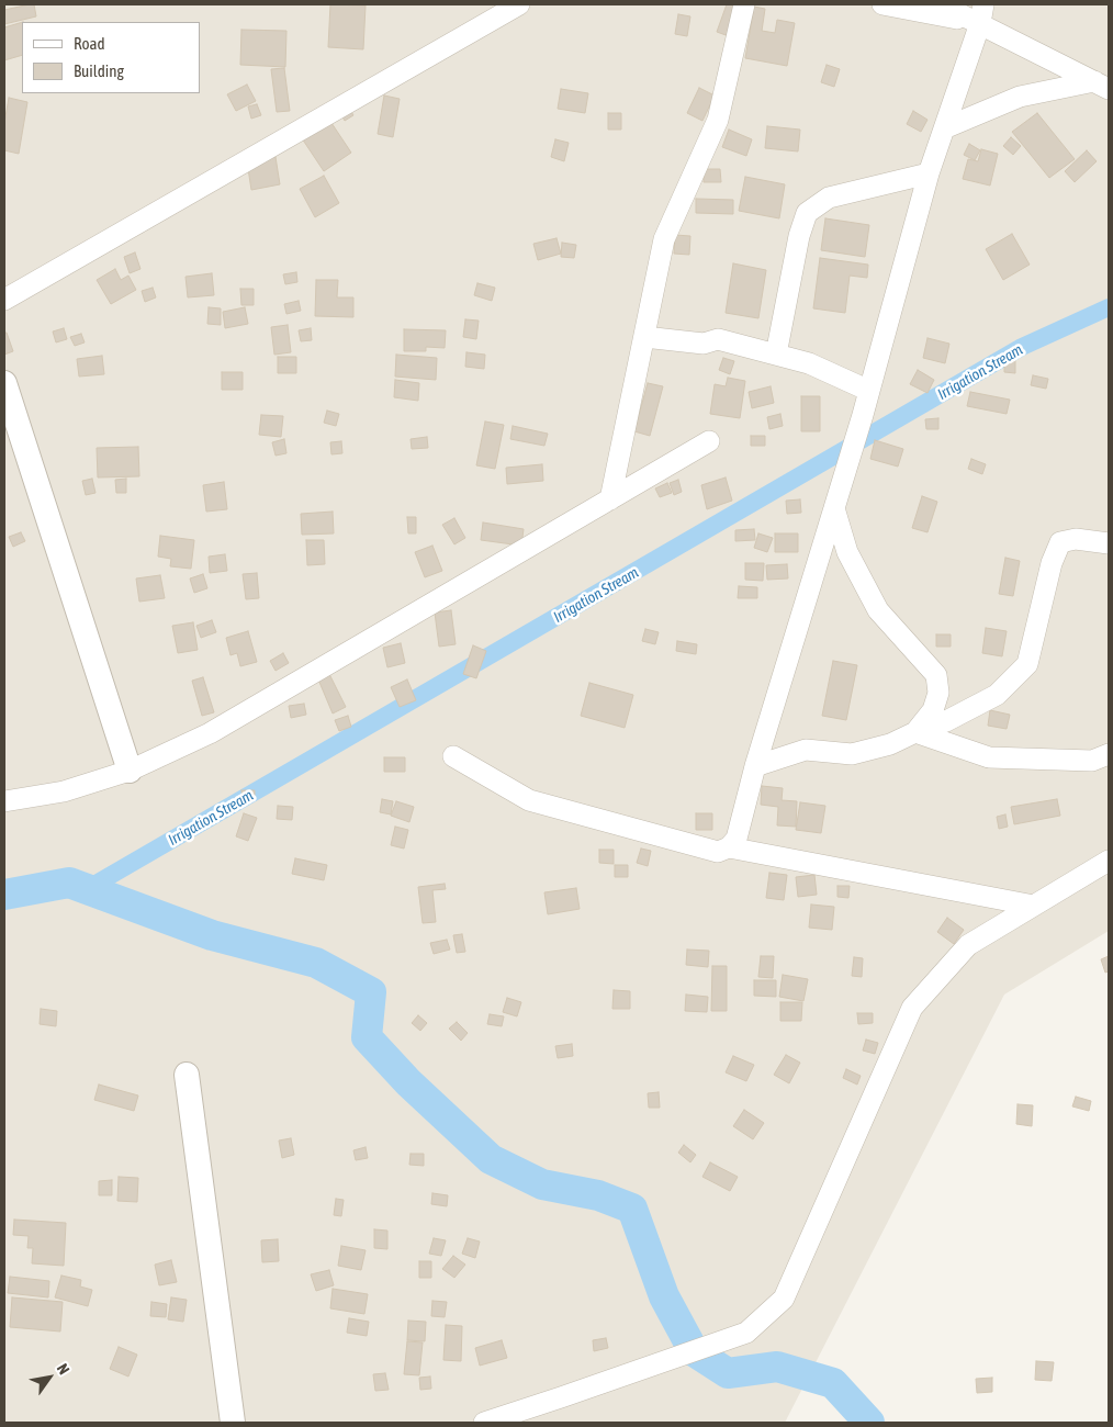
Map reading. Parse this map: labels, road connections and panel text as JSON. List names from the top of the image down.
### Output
{
  "water": ["Irrigation Stream"],
  "legend": ["Road", "Building"],
  "north": "top right"
}
